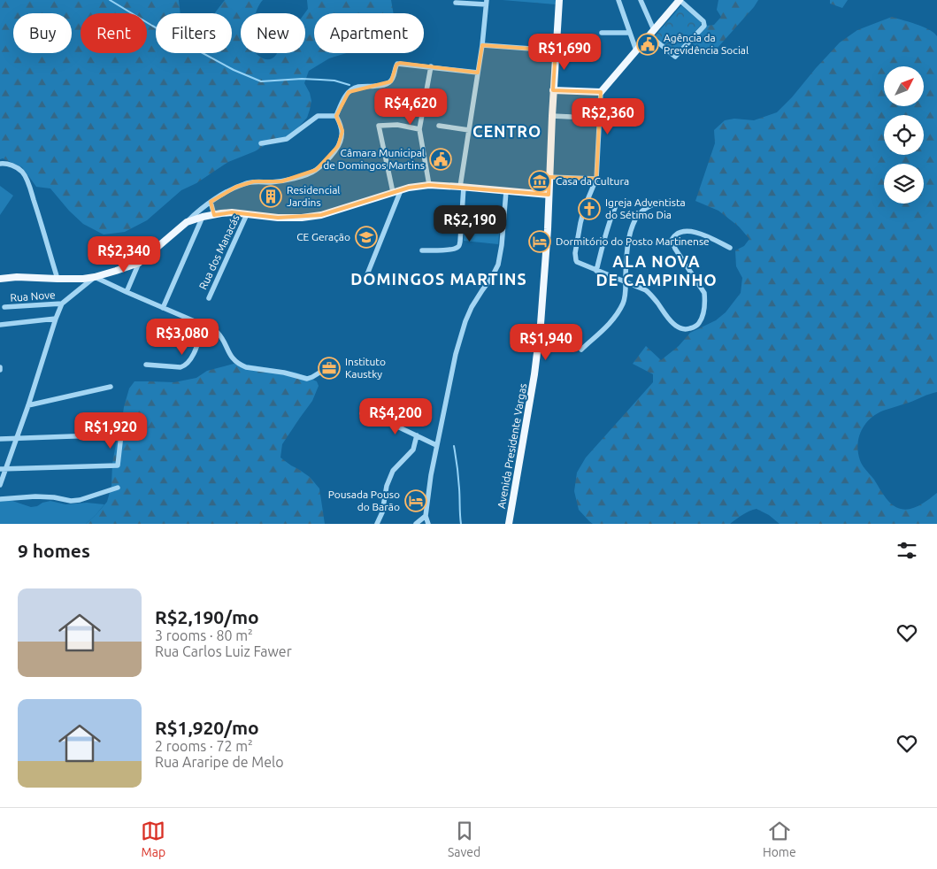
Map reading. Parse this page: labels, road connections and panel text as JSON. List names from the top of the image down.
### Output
{
  "streets": {
    "main road": ["Avenida Presidente Vargas"],
    "street": ["Rua dos Manacás", "Rua Nove"]
  },
  "districts": ["CENTRO", "ALA NOVA DE CAMPINHO", "DOMINGOS MARTINS"],
  "places": {
    "public building": ["Agência da Previdência Social", "Câmara Municipal de Domingos Martins"],
    "museum": ["Casa da Cultura"],
    "building": ["Residencial Jardins"],
    "church": ["Igreja Adventista do Sétimo Dia"],
    "school or university": ["CE Geração"],
    "hotel": ["Dormitório do Posto Martinense", "Pousada Pouso do Barão"],
    "office": ["Instituto Kaustky"]
  },
  "north": "top right",
  "page": {
    "chip": [
      "Buy",
      "Rent",
      "Filters",
      "New",
      "Apartment"
    ],
    "price": [
      "R$1,690",
      "R$4,620",
      "R$2,360",
      "R$2,190",
      "R$2,340",
      "R$3,080",
      "R$1,940",
      "R$4,200",
      "R$1,920"
    ],
    "heading": "9 homes",
    "list": [
      {
        "name": "R$2,190/mo",
        "note": "3 rooms · 80 m² · Rua Carlos Luiz Fawer"
      },
      {
        "name": "R$1,920/mo",
        "note": "2 rooms · 72 m² · Rua Araripe de Melo"
      }
    ],
    "tabs": ["Map", "Saved", "Home"]
  }
}
